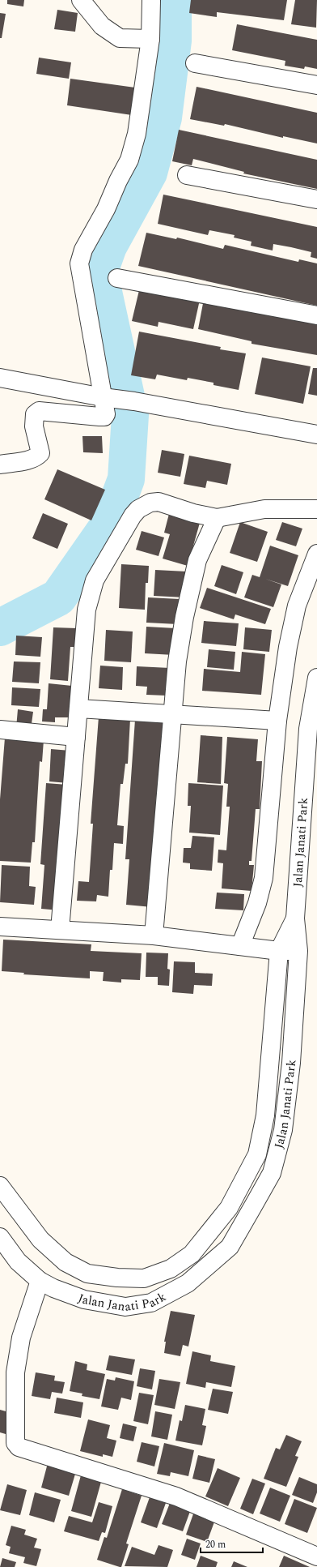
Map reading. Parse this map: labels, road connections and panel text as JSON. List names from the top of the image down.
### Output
{
  "streets": {
    "street": ["Jalan Janati Park"]
  },
  "scale_bar": "20 m"
}
